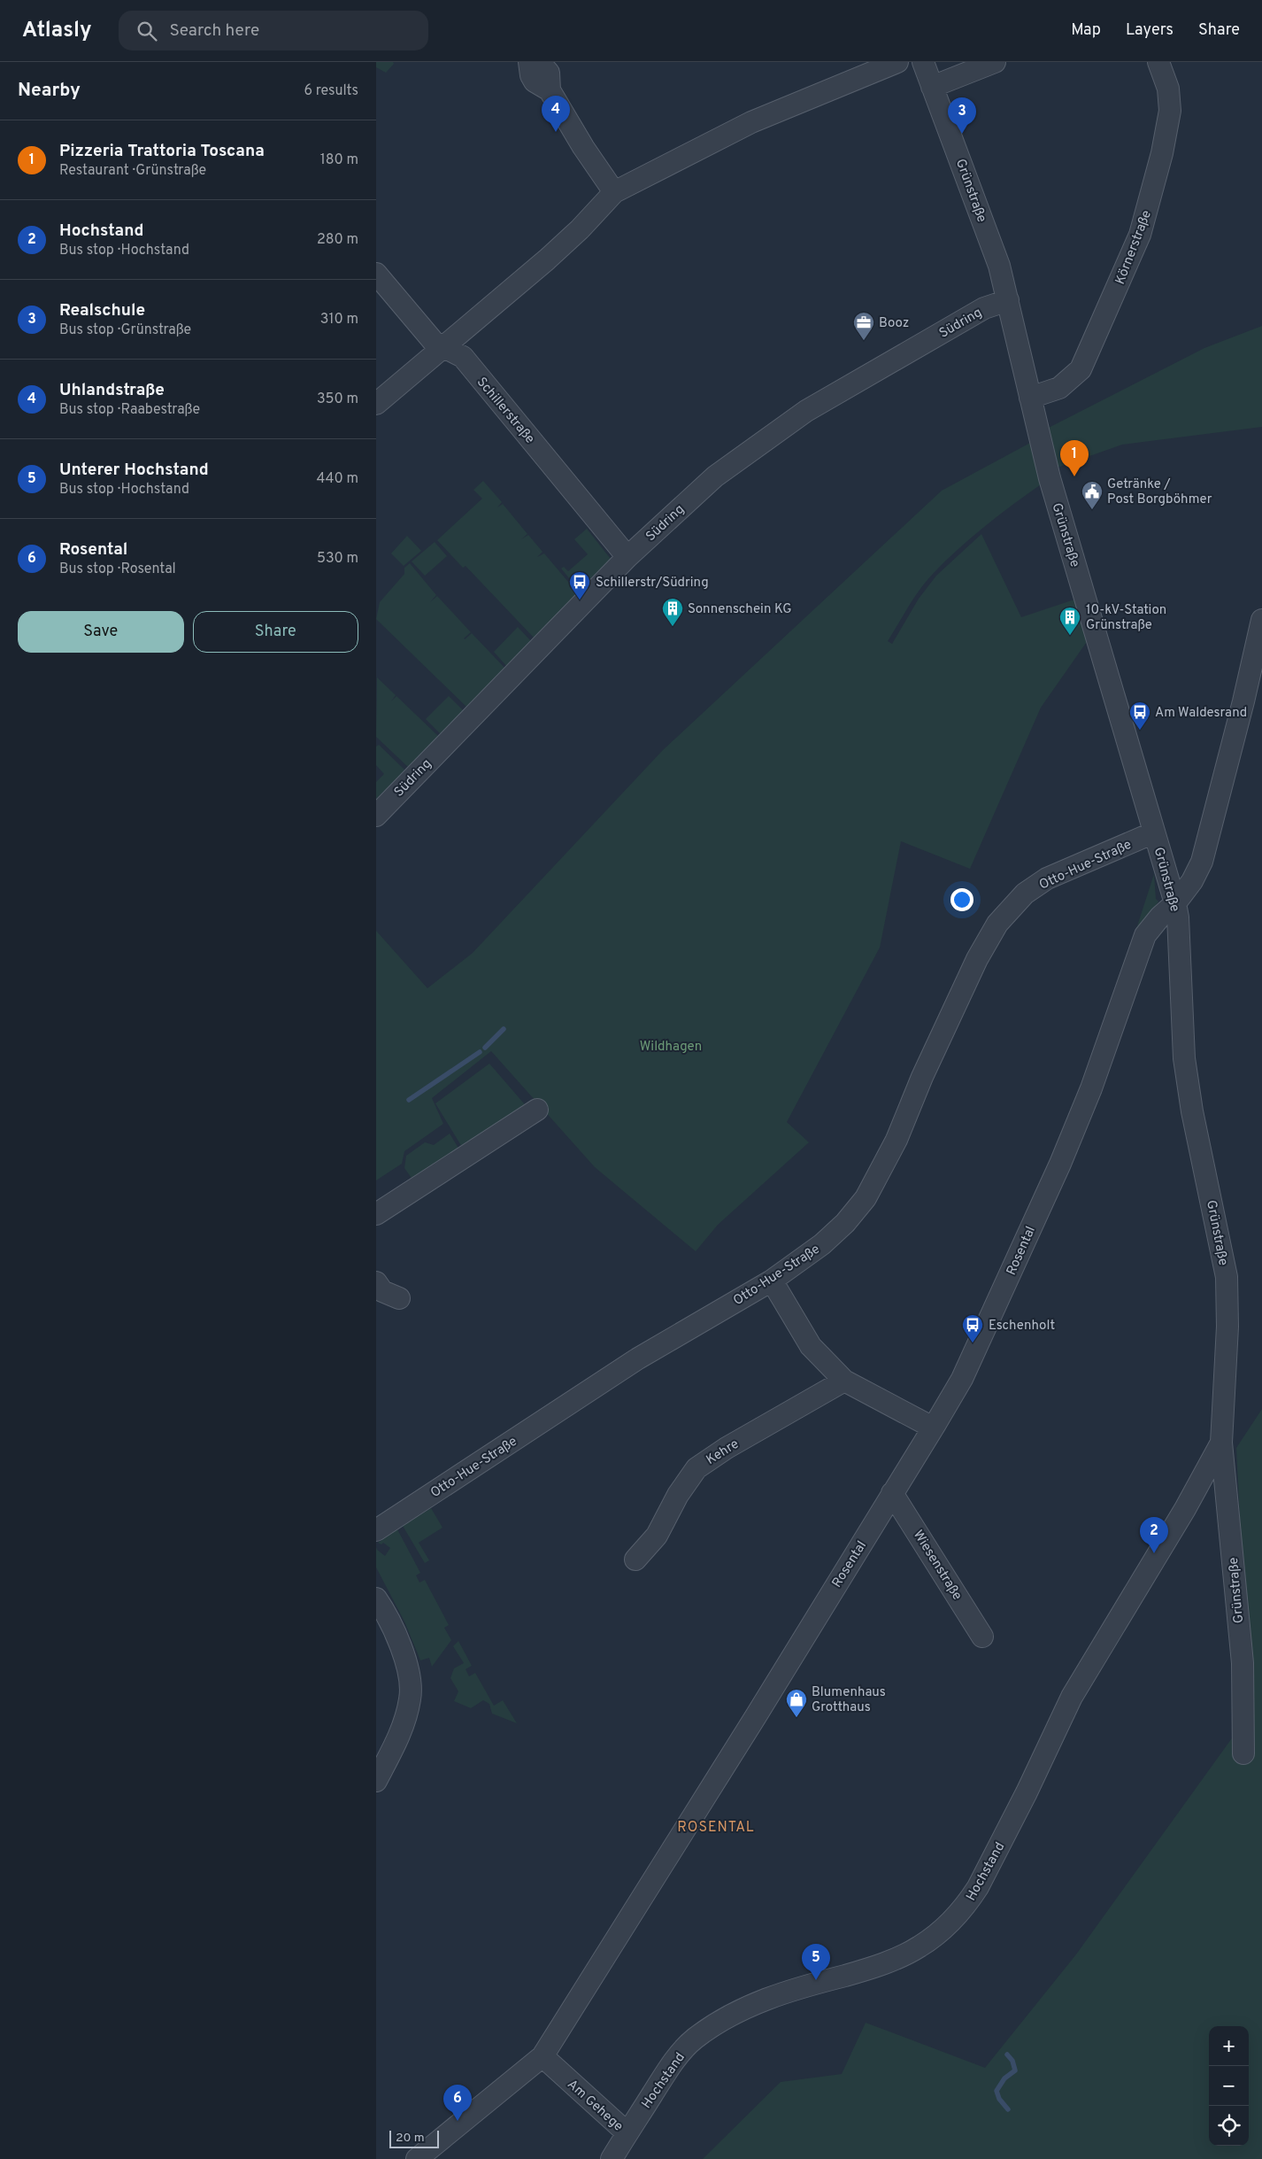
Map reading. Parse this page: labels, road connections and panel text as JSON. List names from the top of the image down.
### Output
{
  "streets": {
    "street": [
      "Grünstraße",
      "Körnerstraße",
      "Südring",
      "Schillerstraße",
      "Otto-Hue-Straße",
      "Rosental",
      "Kehre",
      "Wiesenstraße",
      "Hochstand",
      "Am Gehege"
    ]
  },
  "crossings": [
    ["Grünstraße", "Körnerstraße"],
    ["Grünstraße", "Südring"],
    ["Grünstraße", "Otto-Hue-Straße"],
    ["Grünstraße", "Rosental"],
    ["Grünstraße", "Hochstand"],
    ["Südring", "Schillerstraße"],
    ["Rosental", "Wiesenstraße"],
    ["Rosental", "Am Gehege"],
    ["Hochstand", "Am Gehege"]
  ],
  "districts": ["ROSENTAL"],
  "parks": ["Wildhagen"],
  "places": {
    "office": ["Booz"],
    "public building": ["Getränke / Post Borgböhmer"],
    "bus stop": ["Schillerstr/Südring", "Am Waldesrand", "Eschenholt"],
    "building": ["Sonnenschein KG", "10-kV-Station Grünstraße"],
    "shop": ["Blumenhaus Grotthaus"]
  },
  "scale_bar": "20 m",
  "page": {
    "header": "Atlasly",
    "search": "Search here",
    "nav": ["Map", "Layers", "Share"],
    "heading": ["Nearby", "6 results"],
    "pins": [
      "4",
      "3",
      "1",
      "2",
      "5",
      "6"
    ],
    "list": [
      {
        "mark": "1",
        "name": "Pizzeria Trattoria Toscana",
        "note": "Restaurant · Grünstraße",
        "value": "180 m"
      },
      {
        "mark": "2",
        "name": "Hochstand",
        "note": "Bus stop · Hochstand",
        "value": "280 m"
      },
      {
        "mark": "3",
        "name": "Realschule",
        "note": "Bus stop · Grünstraße",
        "value": "310 m"
      },
      {
        "mark": "4",
        "name": "Uhlandstraße",
        "note": "Bus stop · Raabestraße",
        "value": "350 m"
      },
      {
        "mark": "5",
        "name": "Unterer Hochstand",
        "note": "Bus stop · Hochstand",
        "value": "440 m"
      },
      {
        "mark": "6",
        "name": "Rosental",
        "note": "Bus stop · Rosental",
        "value": "530 m"
      }
    ],
    "buttons": ["Save", "Share"],
    "map_buttons": ["+", "−"],
    "scale": "20 m"
  }
}
